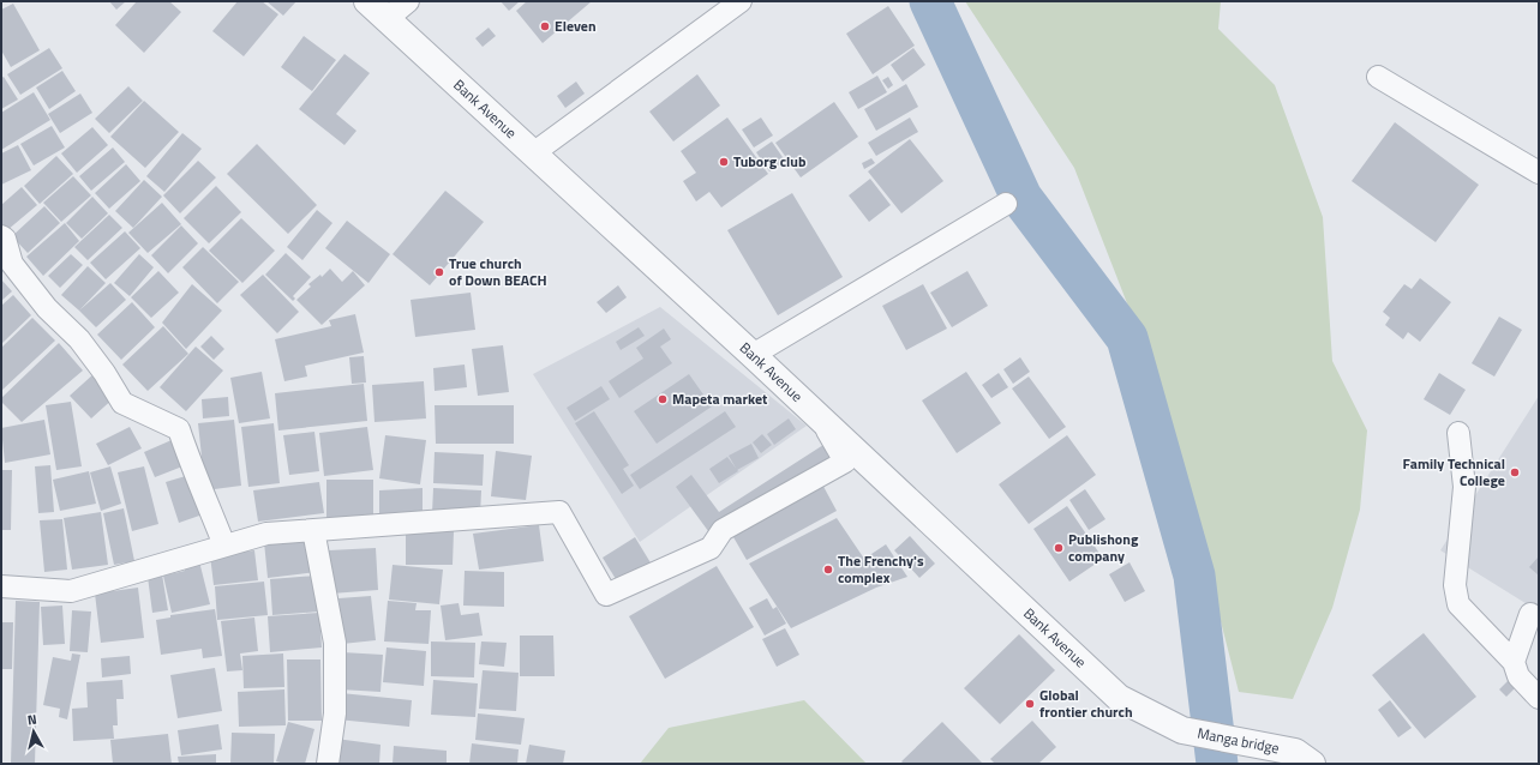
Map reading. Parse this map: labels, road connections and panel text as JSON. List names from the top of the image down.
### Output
{
  "streets": {
    "street": ["Bank Avenue", "Manga bridge"]
  },
  "crossings": [
    ["Bank Avenue", "Manga bridge"]
  ],
  "places": [
    "Eleven",
    "Tuborg club",
    "True church of Down BEACH",
    "Mapeta market",
    "Family Technical College",
    "Publishong company",
    "The Frenchy's complex",
    "Global frontier church"
  ],
  "north": "top"
}
